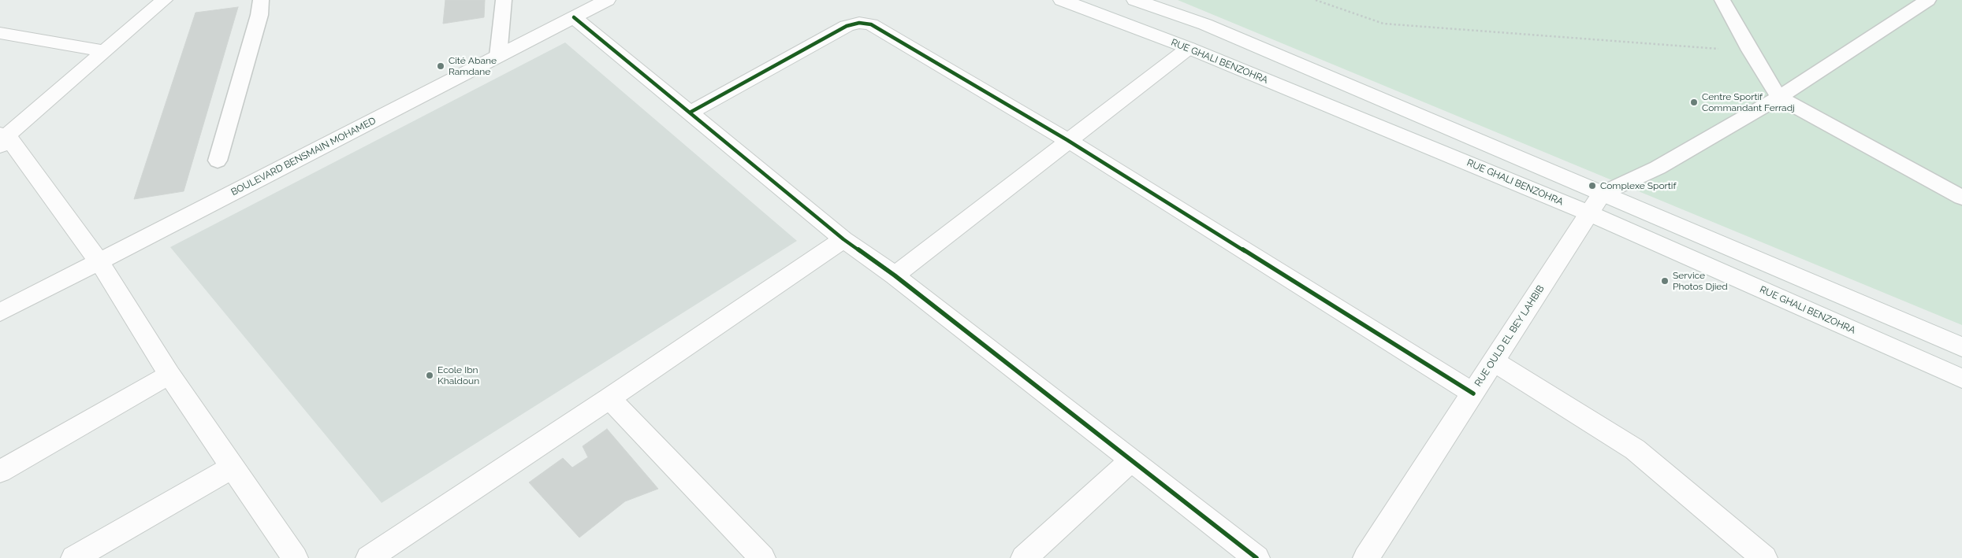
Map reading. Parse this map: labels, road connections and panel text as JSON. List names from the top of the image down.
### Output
{
  "streets": {
    "street": ["RUE GHALI BENZOHRA", "BOULEVARD BENSMAIN MOHAMED", "RUE OULD EL BEY LAHBIB"]
  },
  "crossings": [
    ["RUE GHALI BENZOHRA", "RUE OULD EL BEY LAHBIB"]
  ],
  "places": [
    "Cité Abane Ramdane",
    "Centre Sportif Commandant Ferradj",
    "Complexe Sportif",
    "Service Photos Djied",
    "Ecole Ibn Khaldoun"
  ]
}
